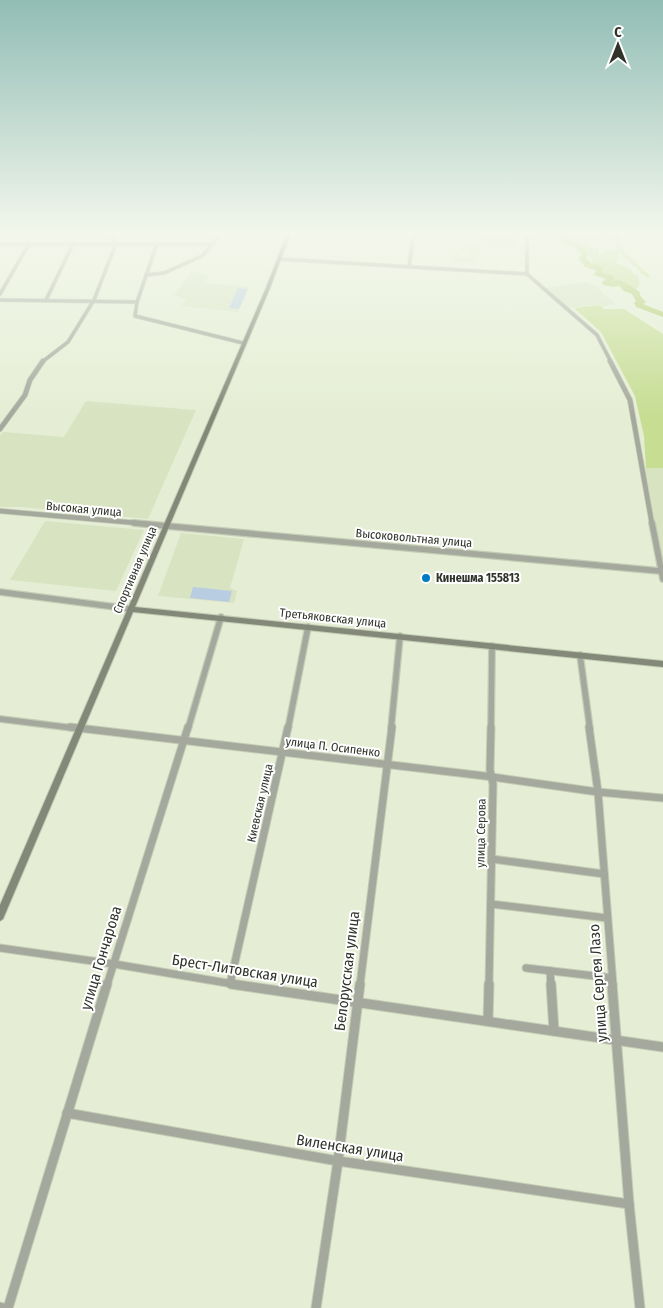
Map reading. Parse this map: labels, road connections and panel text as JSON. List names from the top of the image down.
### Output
{
  "streets": {
    "street": [
      "Высокая улица",
      "Высоковольтная улица",
      "Спортивная улица",
      "Третьяковская улица",
      "улица П. Осипенко",
      "Киевская улица",
      "улица Серова",
      "улица Гончарова",
      "Брест-Литовская улица",
      "Белорусская улица",
      "улица Сергея Лазо",
      "Виленская улица"
    ]
  },
  "crossings": [
    ["Высокая улица", "Высоковольтная улица"],
    ["Высокая улица", "Спортивная улица"],
    ["Высоковольтная улица", "Спортивная улица"],
    ["Спортивная улица", "Третьяковская улица"],
    ["Спортивная улица", "улица П. Осипенко"],
    ["Третьяковская улица", "Киевская улица"],
    ["Третьяковская улица", "улица Серова"],
    ["Третьяковская улица", "улица Гончарова"],
    ["Третьяковская улица", "Белорусская улица"],
    ["Третьяковская улица", "улица Сергея Лазо"],
    ["улица П. Осипенко", "Киевская улица"],
    ["улица П. Осипенко", "улица Серова"],
    ["улица П. Осипенко", "улица Гончарова"],
    ["улица П. Осипенко", "Белорусская улица"],
    ["улица П. Осипенко", "улица Сергея Лазо"],
    ["Киевская улица", "Брест-Литовская улица"],
    ["улица Серова", "Брест-Литовская улица"],
    ["улица Гончарова", "Брест-Литовская улица"],
    ["улица Гончарова", "Виленская улица"],
    ["Брест-Литовская улица", "Белорусская улица"],
    ["Брест-Литовская улица", "улица Сергея Лазо"],
    ["Белорусская улица", "Виленская улица"],
    ["улица Сергея Лазо", "Виленская улица"]
  ],
  "places": ["Кинешма 155813"],
  "north": "top"
}
